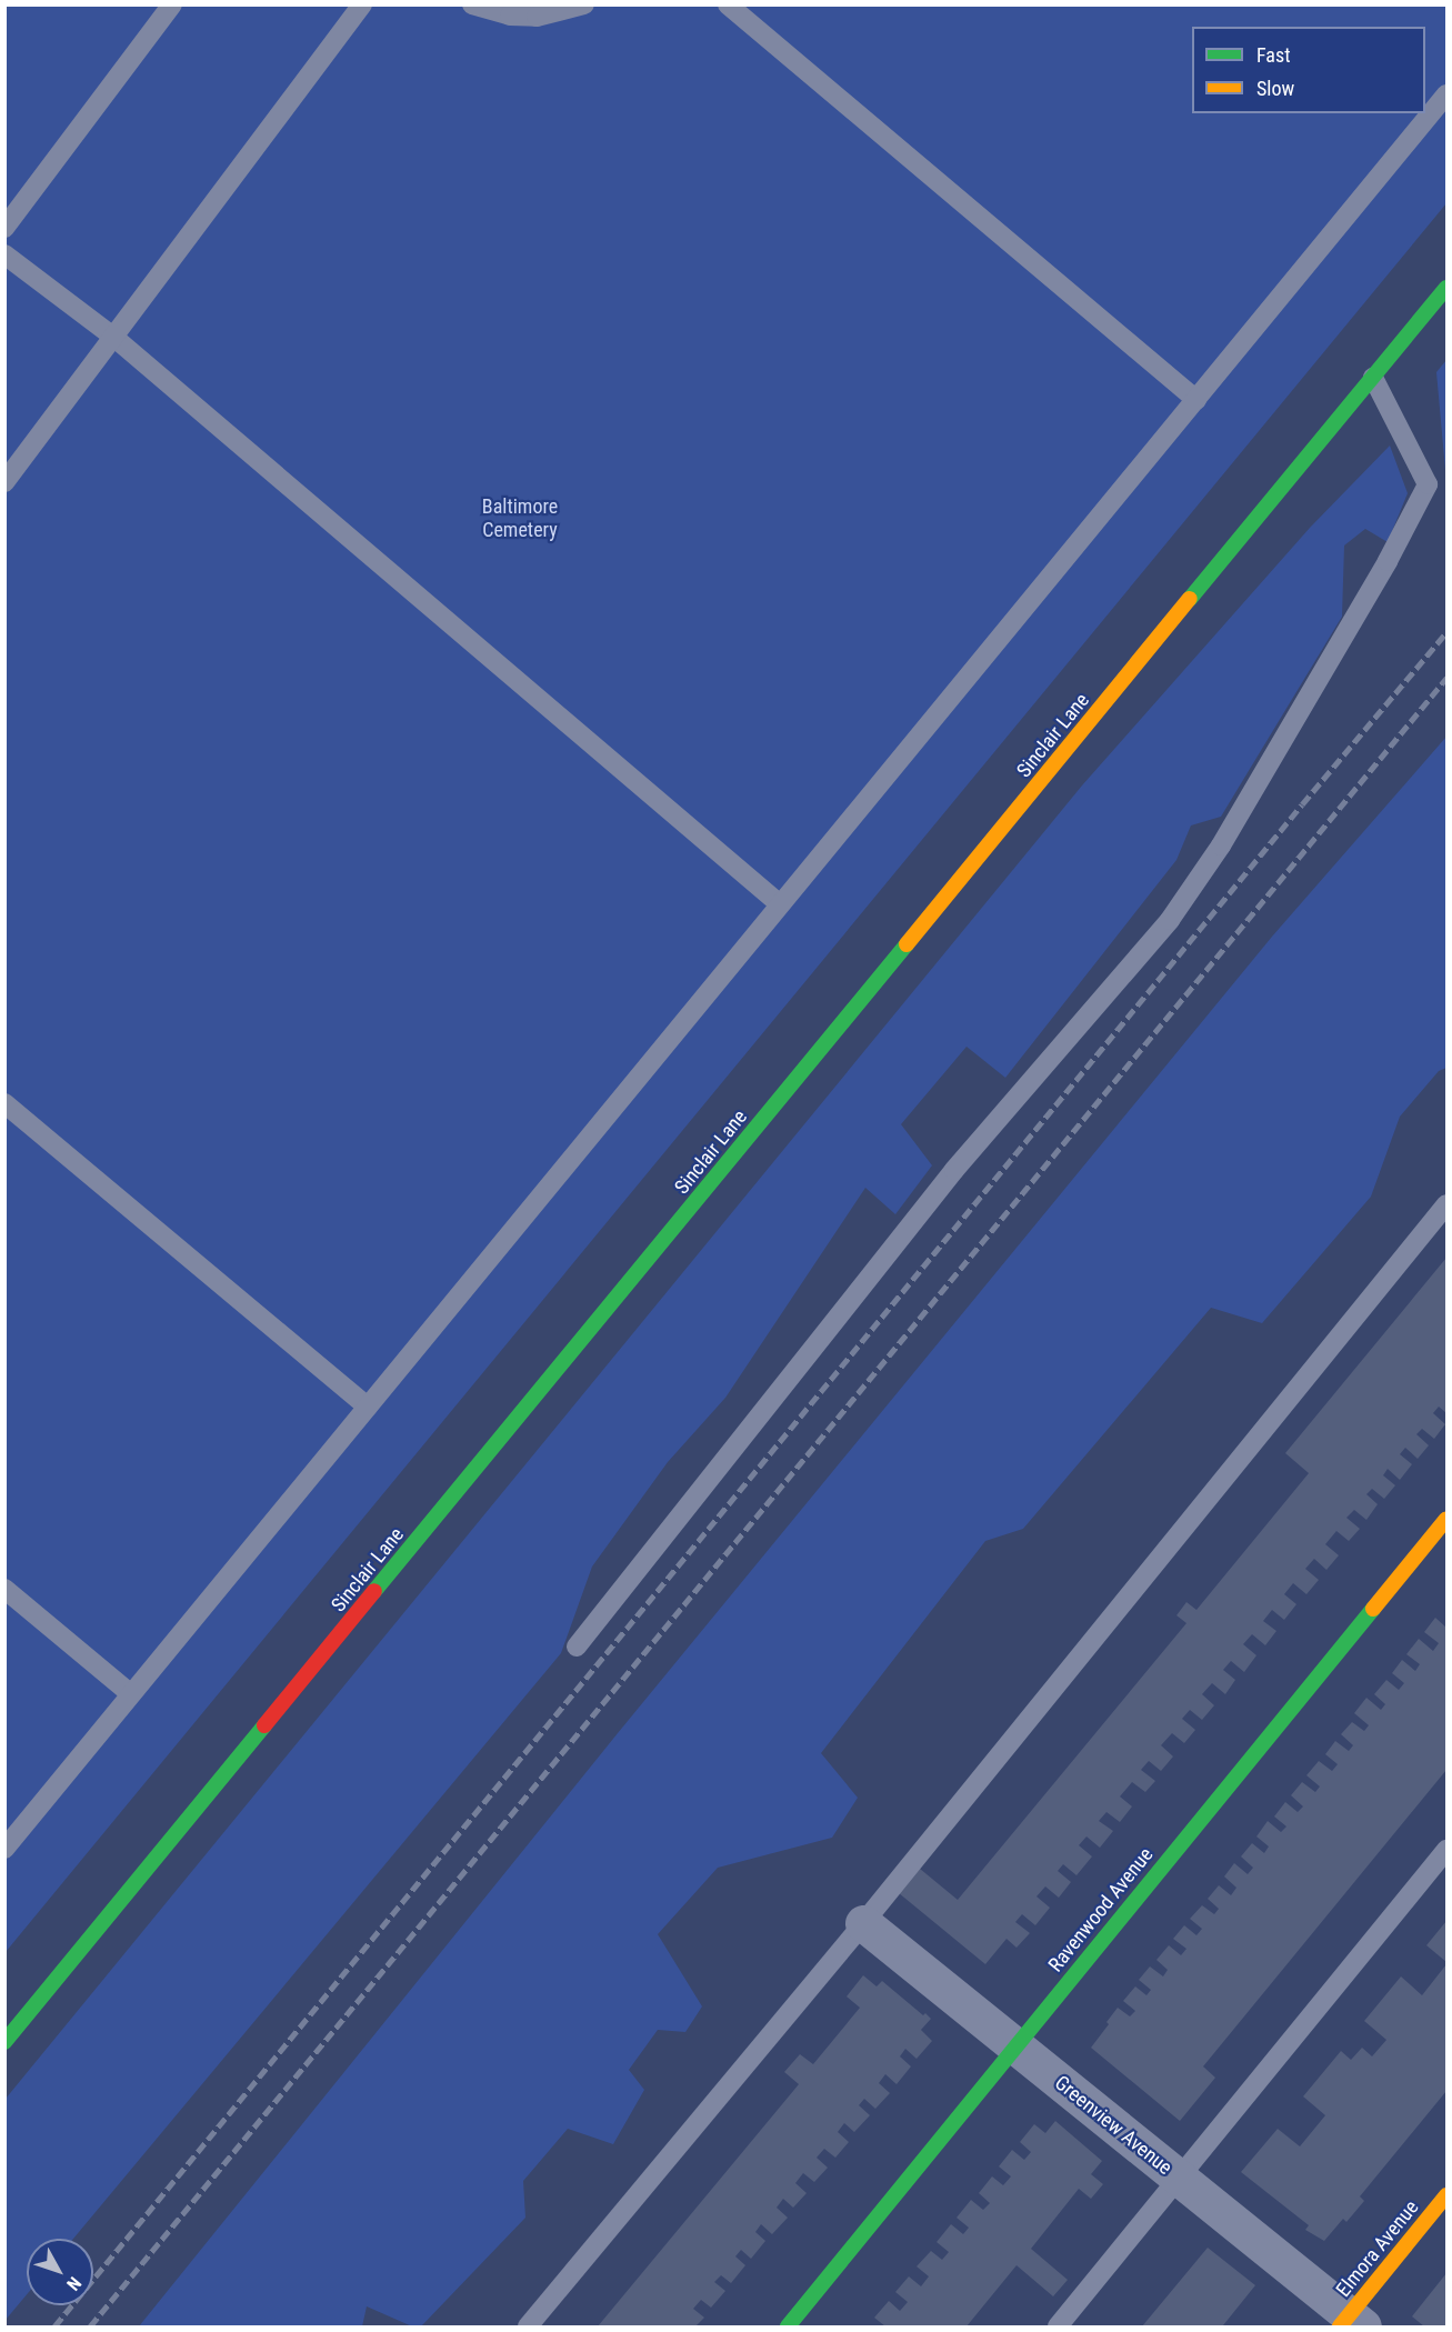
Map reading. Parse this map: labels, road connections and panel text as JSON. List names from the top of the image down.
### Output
{
  "streets": {
    "main road": ["Sinclair Lane", "Ravenwood Avenue", "Elmora Avenue"],
    "street": ["Greenview Avenue"]
  },
  "crossings": [
    ["Ravenwood Avenue", "Greenview Avenue"],
    ["Greenview Avenue", "Elmora Avenue"]
  ],
  "parks": ["Baltimore Cemetery"],
  "legend": ["Fast", "Slow"],
  "north": "bottom right"
}
